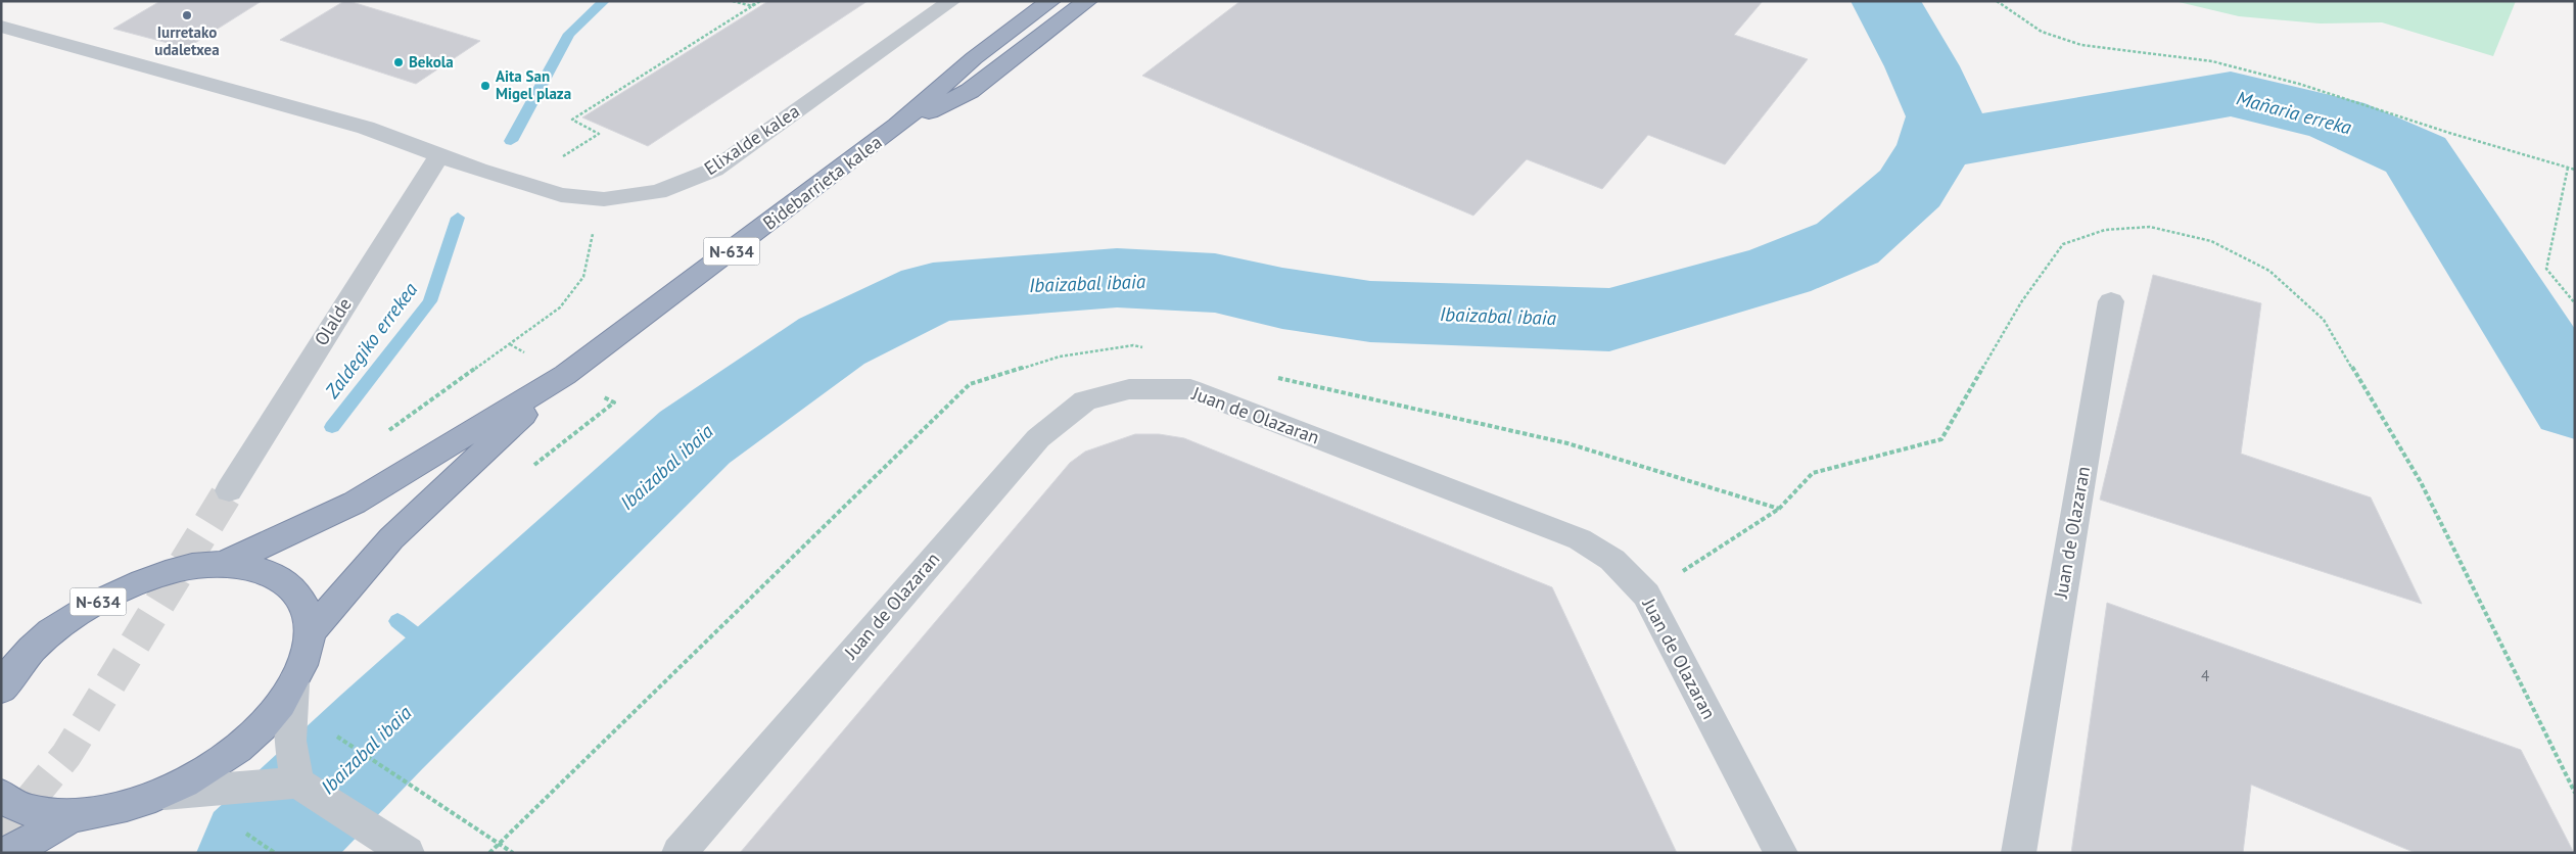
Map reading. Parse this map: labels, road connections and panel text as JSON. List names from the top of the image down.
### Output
{
  "streets": {
    "highway": ["Bidebarrieta kalea", "N-634"],
    "street": ["Elixalde kalea", "Olalde", "Juan de Olazaran"]
  },
  "crossings": [
    ["Elixalde kalea", "Olalde"],
    ["Bidebarrieta kalea", "N-634"]
  ],
  "water": ["Mañaria erreka", "Ibaizabal ibaia", "Zaldegiko errekea"],
  "places": ["Iurretako udaletxea", "Bekola", "Aita San Migel plaza"],
  "house_numbers": ["4"]
}
